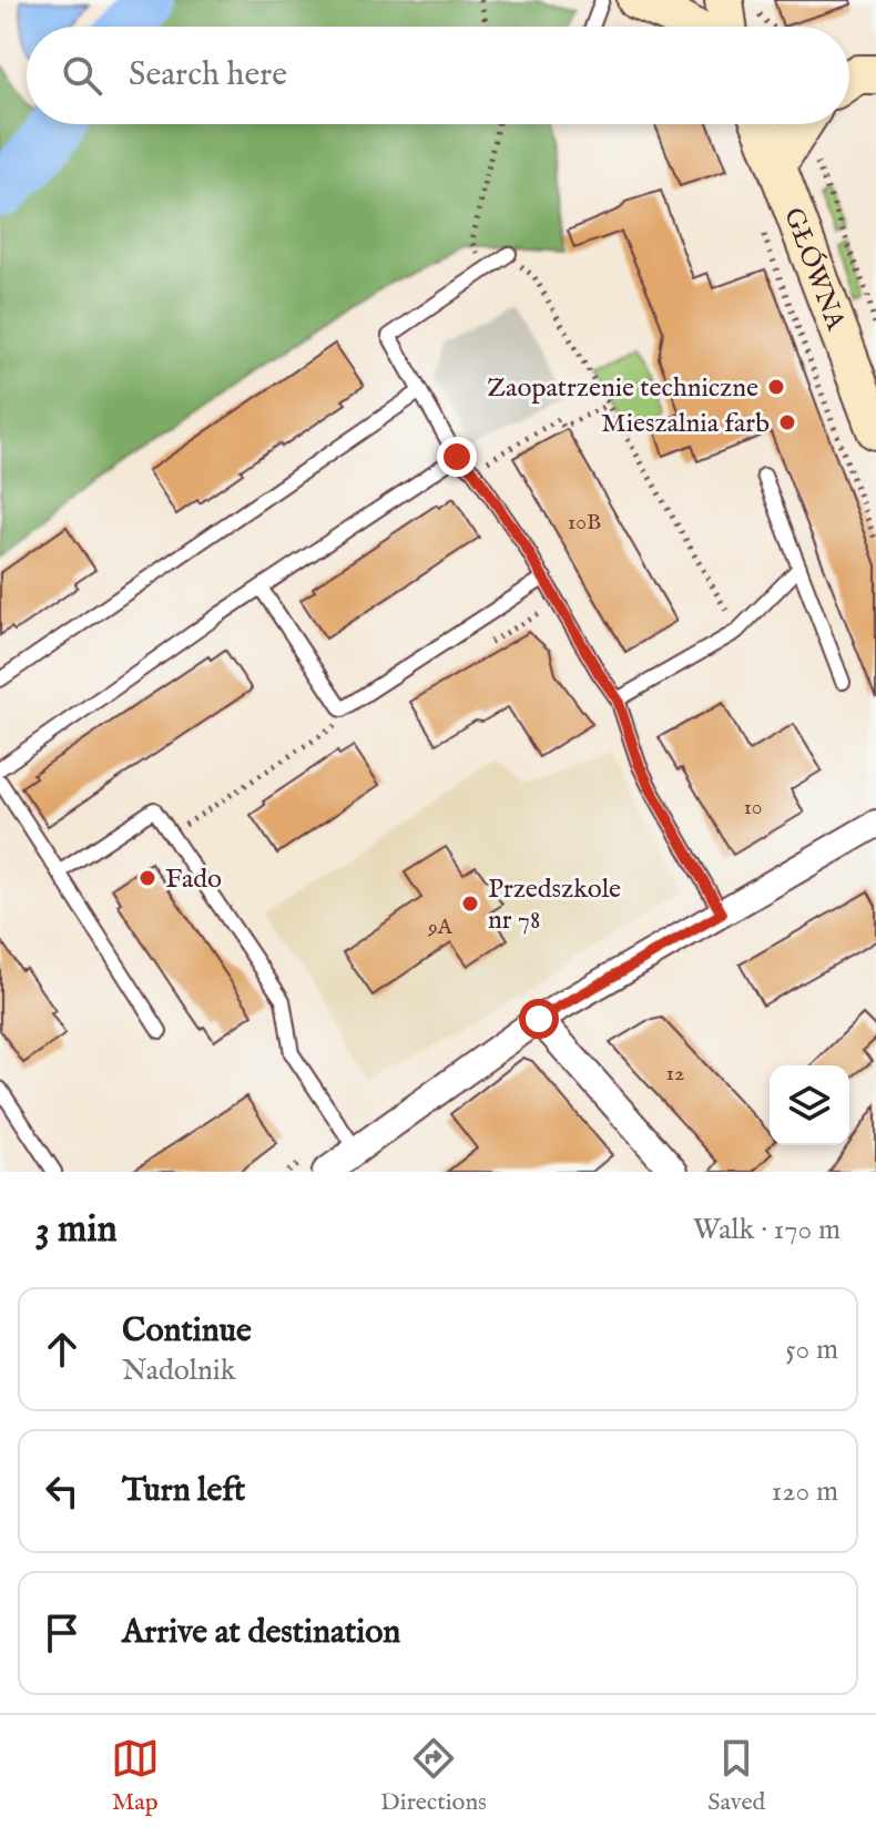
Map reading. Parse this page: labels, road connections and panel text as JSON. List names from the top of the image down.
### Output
{
  "streets": {
    "street": ["GŁÓWNA"]
  },
  "places": [
    "Zaopatrzenie techniczne",
    "Mieszalnia farb",
    "Fado",
    "Przedszkole nr 78"
  ],
  "house_numbers": [
    "10B",
    "10",
    "9A",
    "12"
  ],
  "page": {
    "search": "Search here",
    "heading": ["3 min", "Walk · 170 m"],
    "list": [
      ["Continue", "Nadolnik", "50 m"],
      ["Turn left", "120 m"],
      "Arrive at destination"
    ],
    "nav": ["Map", "Directions", "Saved"]
  }
}
